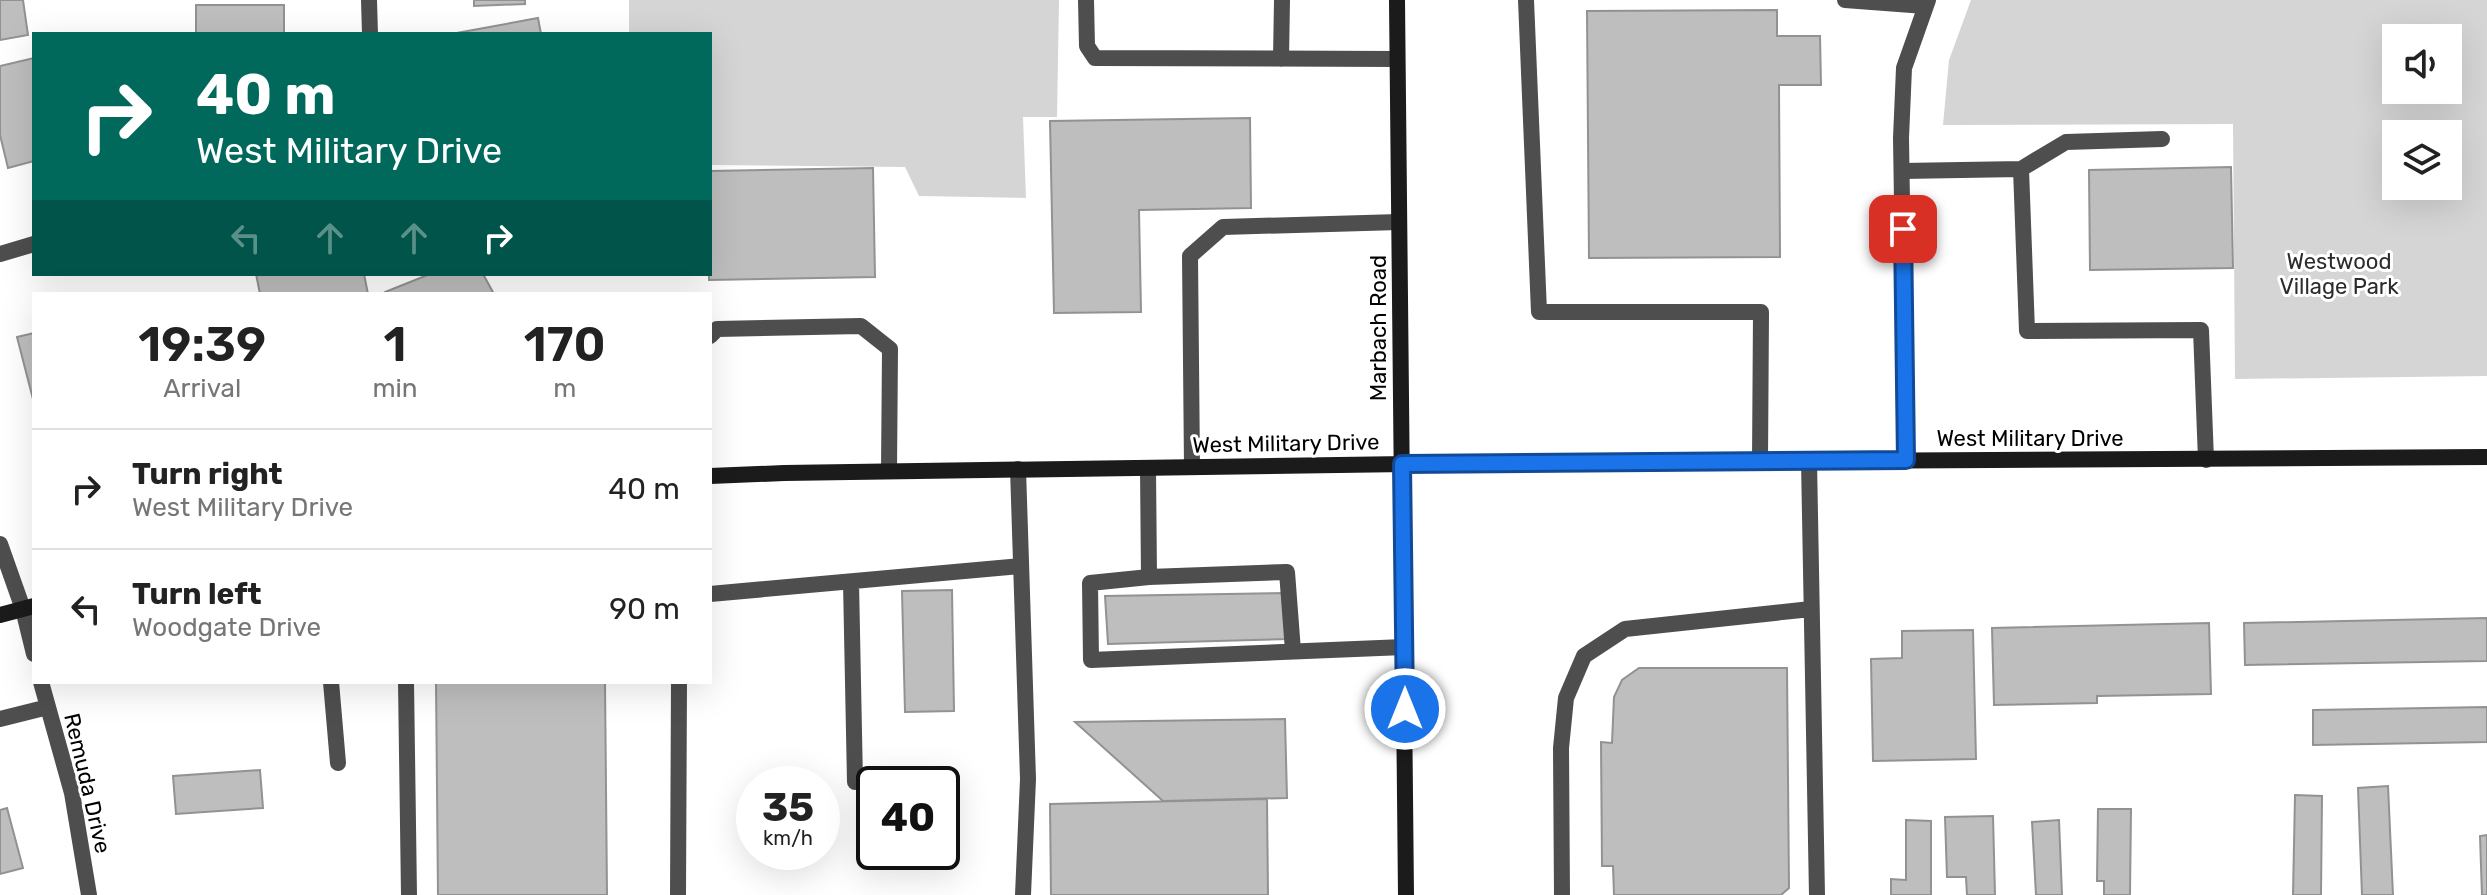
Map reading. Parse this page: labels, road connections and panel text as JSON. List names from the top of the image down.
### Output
{
  "streets": {
    "main road": ["Marbach Road", "West Military Drive"],
    "street": ["Remuda Drive"]
  },
  "crossings": [
    ["Marbach Road", "West Military Drive"]
  ],
  "parks": ["Westwood Village Park"],
  "page": {
    "turn": ["40 m", "West Military Drive"],
    "eta": [
      "19:39",
      "Arrival",
      "1",
      "min",
      "170",
      "m"
    ],
    "list": [
      {
        "name": "Turn right",
        "note": "West Military Drive",
        "value": "40 m"
      },
      {
        "name": "Turn left",
        "note": "Woodgate Drive",
        "value": "90 m"
      }
    ],
    "speed": "35 km/h",
    "limit": "40"
  }
}
